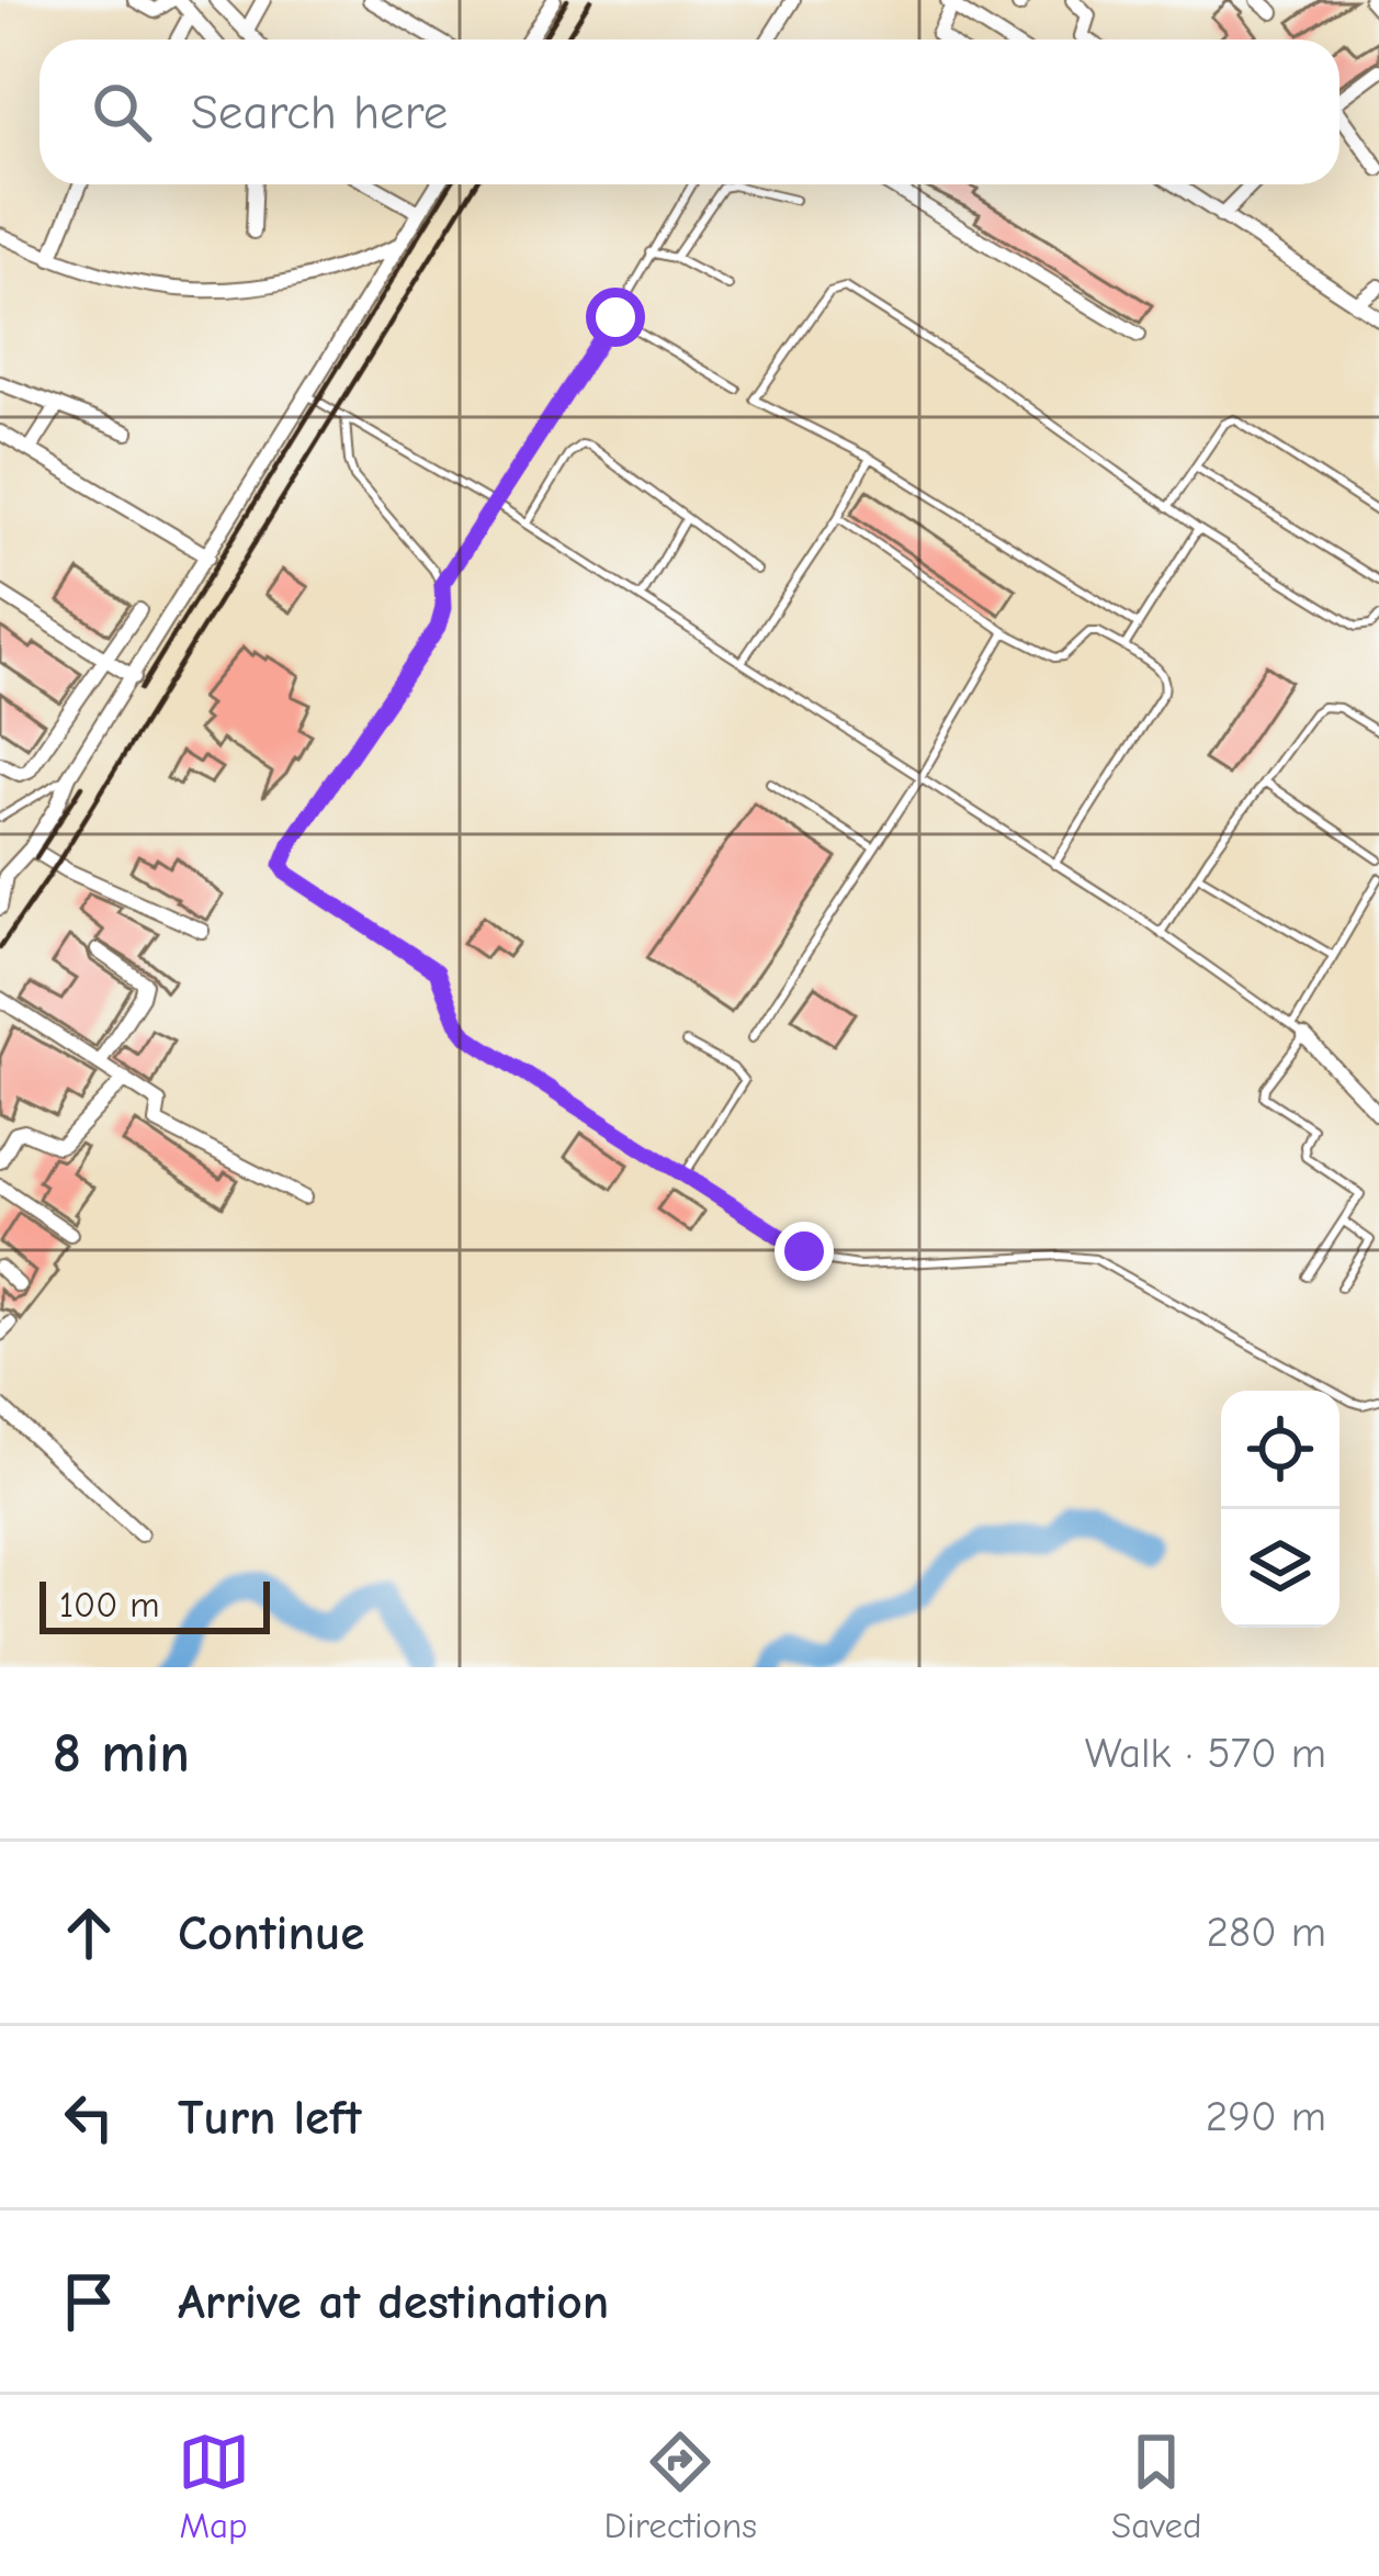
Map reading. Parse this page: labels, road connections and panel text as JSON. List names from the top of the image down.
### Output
{
  "scale_bar": "100 m",
  "page": {
    "search": "Search here",
    "scale": "100 m",
    "heading": ["8 min", "Walk · 570 m"],
    "list": [
      ["Continue", "280 m"],
      ["Turn left", "290 m"],
      "Arrive at destination"
    ],
    "nav": ["Map", "Directions", "Saved"]
  }
}
